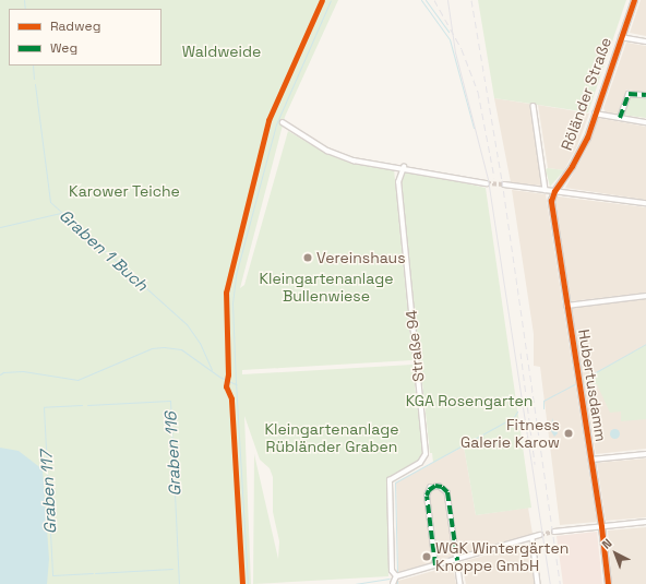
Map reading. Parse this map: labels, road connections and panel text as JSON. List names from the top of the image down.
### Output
{
  "streets": {
    "street": ["Röländer Straße", "Straße 94", "Hubertusdamm"]
  },
  "crossings": [
    ["Röländer Straße", "Hubertusdamm"]
  ],
  "water": ["Graben 1 Buch", "Graben 116", "Graben 117"],
  "parks": [
    "Waldweide",
    "Karower Teiche",
    "Kleingartenanlage Bullenwiese",
    "KGA Rosengarten",
    "Kleingartenanlage Rübländer Graben"
  ],
  "places": ["Vereinshaus", "Fitness Galerie Karow", "WGK Wintergärten Knoppe GmbH"],
  "legend": ["Radweg", "Weg"],
  "north": "top left"
}
